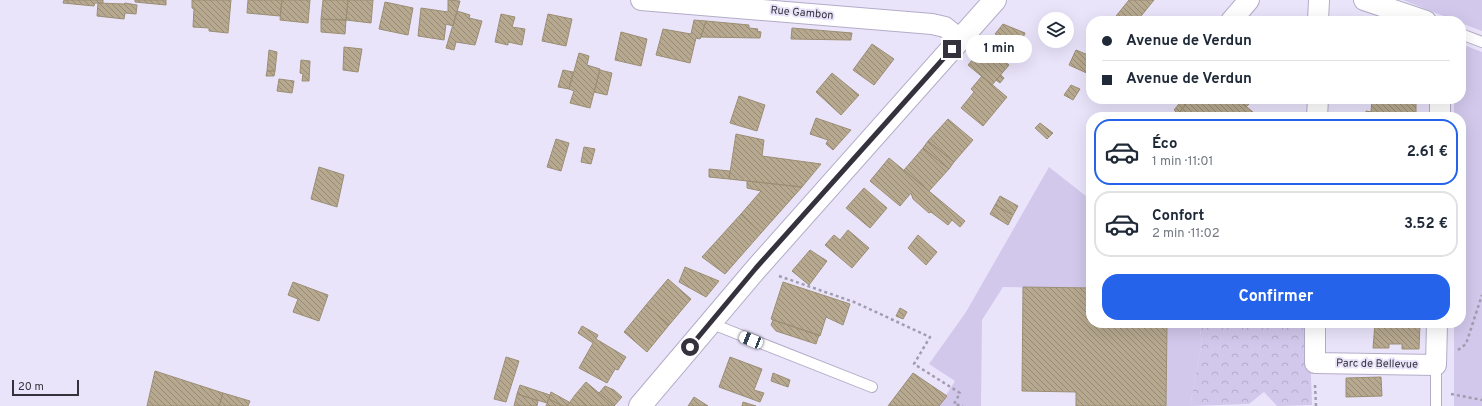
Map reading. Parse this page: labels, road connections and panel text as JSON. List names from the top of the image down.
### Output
{
  "streets": {
    "street": ["Rue Gambon", "Parc de Bellevue"]
  },
  "scale_bar": "20 m",
  "page": {
    "banner": ["Avenue de Verdun", "Avenue de Verdun"],
    "bubble": "1 min",
    "list": [
      {
        "name": "Éco",
        "note": "1 min · 11:01",
        "value": "2.61 €"
      },
      {
        "name": "Confort",
        "note": "2 min · 11:02",
        "value": "3.52 €"
      }
    ],
    "buttons": "Confirmer",
    "scale": "20 m"
  }
}
